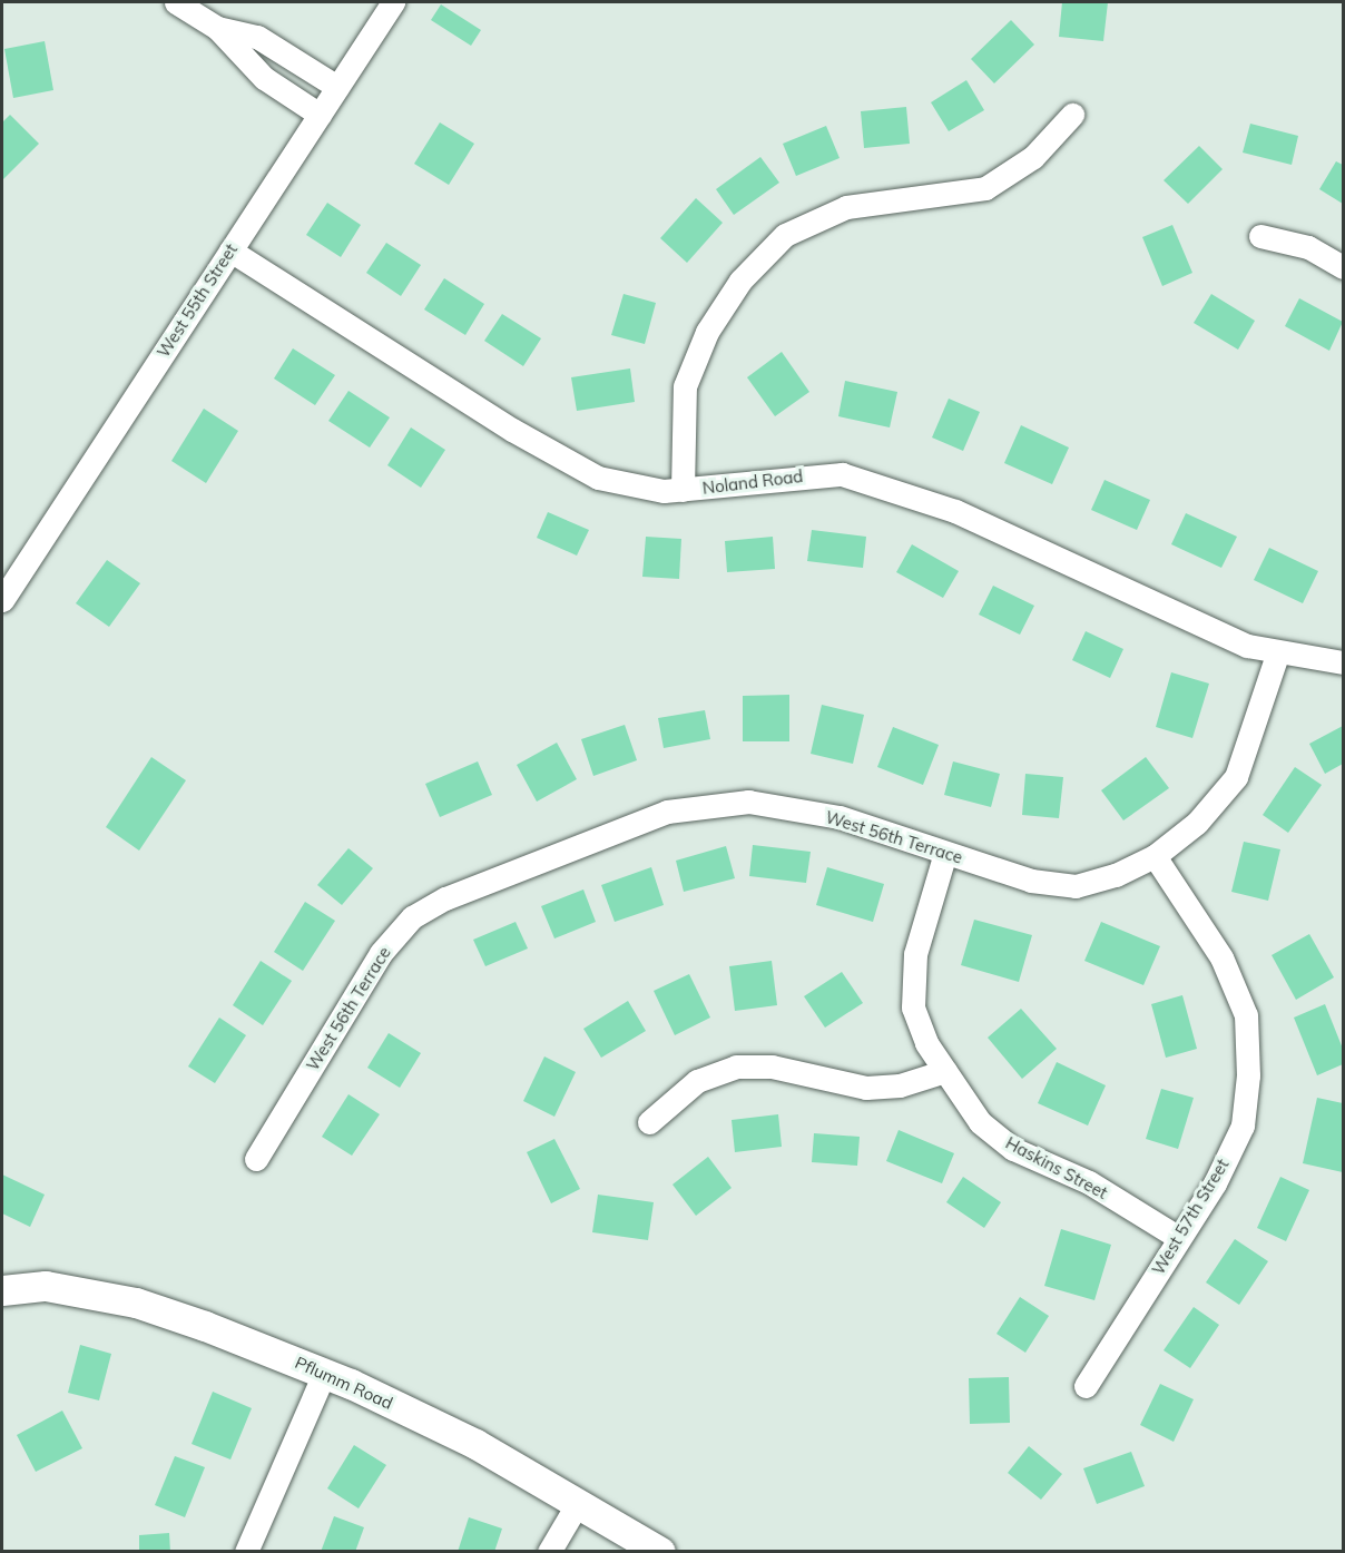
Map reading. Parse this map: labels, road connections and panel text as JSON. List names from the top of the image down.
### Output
{
  "streets": {
    "main road": ["Pflumm Road"],
    "street": [
      "West 55th Street",
      "Noland Road",
      "West 56th Terrace",
      "Haskins Street",
      "West 57th Street"
    ]
  },
  "crossings": [
    ["West 55th Street", "Noland Road"],
    ["Noland Road", "West 56th Terrace"],
    ["West 56th Terrace", "Haskins Street"],
    ["West 56th Terrace", "West 57th Street"],
    ["Haskins Street", "West 57th Street"]
  ]
}
